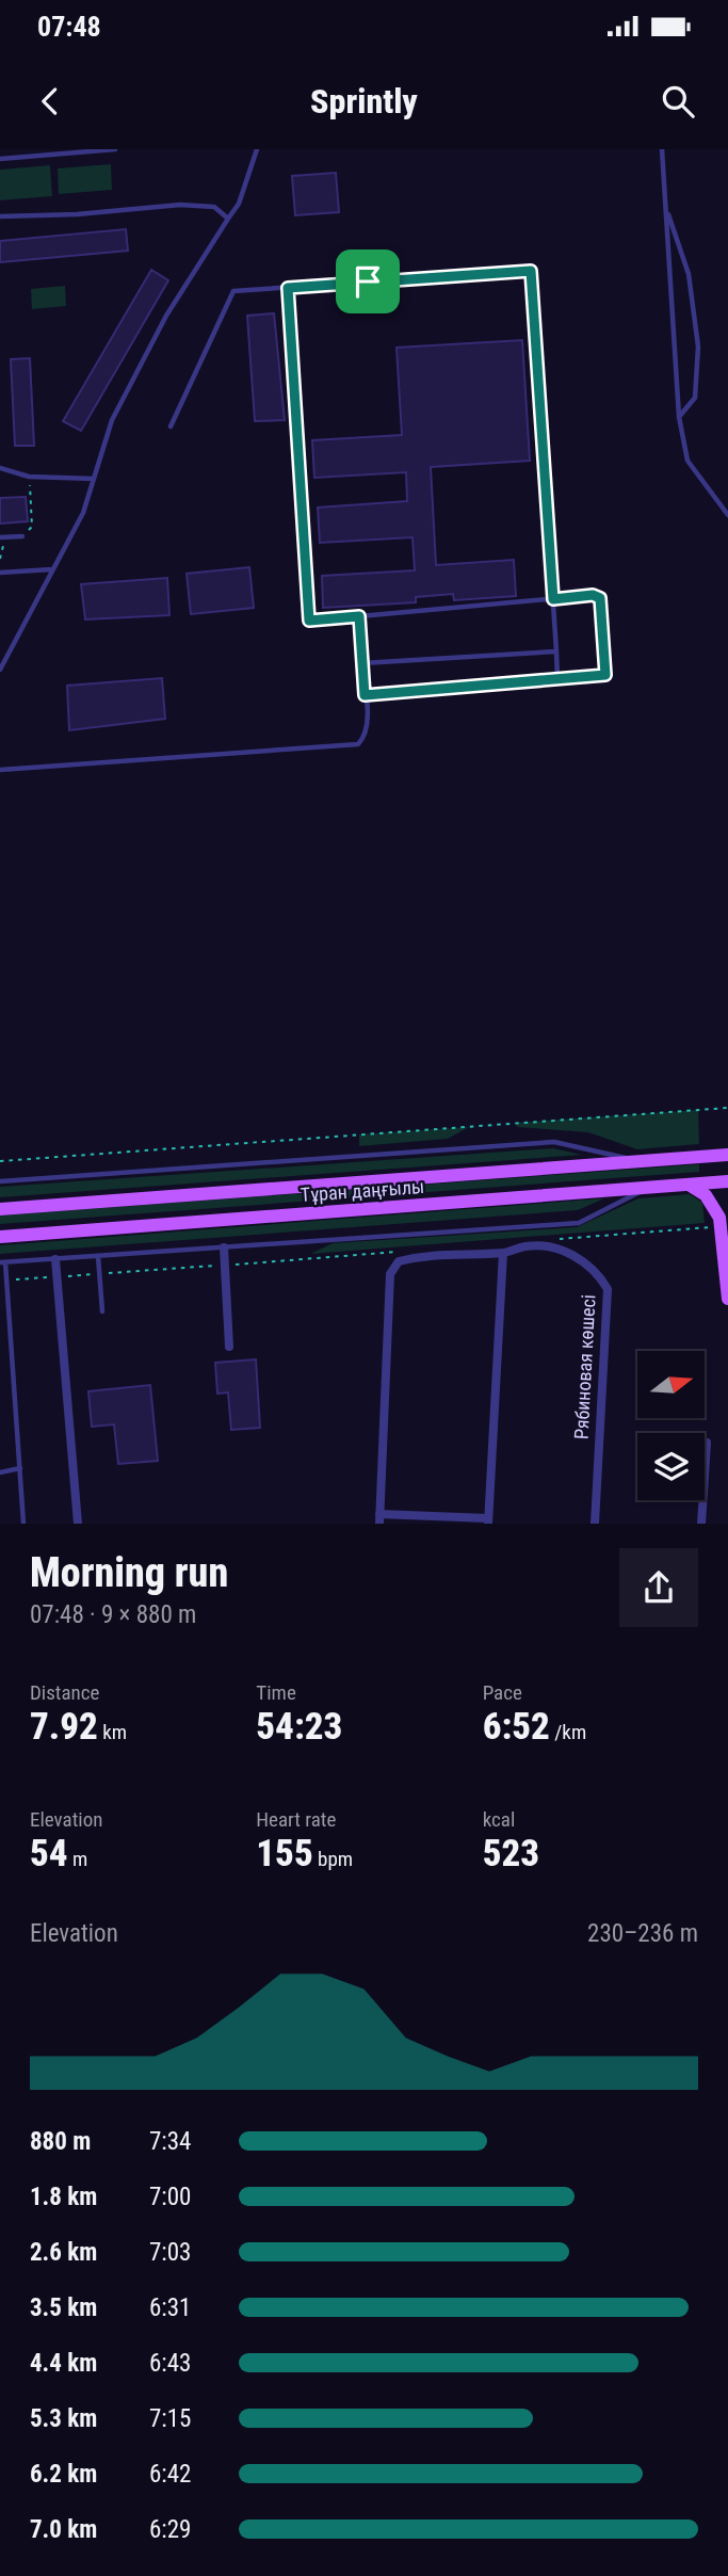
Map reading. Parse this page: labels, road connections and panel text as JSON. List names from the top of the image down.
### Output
{
  "streets": {
    "main road": ["Тұран даңғылы"],
    "street": ["Рябиновая көшесі"]
  },
  "north": "right",
  "page": {
    "status": "07:48",
    "header": "Sprintly",
    "heading": ["Morning run", "07:48 · 9 × 880 m"],
    "stats": [
      ["Distance", "7.92 km"],
      ["Time", "54:23"],
      ["Pace", "6:52 /km"],
      ["Elevation", "54 m"],
      ["Heart rate", "155 bpm"],
      ["kcal", "523"]
    ],
    "chart": ["Elevation", "230–236 m"],
    "list": [
      {
        "name": "880 m",
        "note": "7:34"
      },
      {
        "name": "1.8 km",
        "note": "7:00"
      },
      {
        "name": "2.6 km",
        "note": "7:03"
      },
      {
        "name": "3.5 km",
        "note": "6:31"
      },
      {
        "name": "4.4 km",
        "note": "6:43"
      },
      {
        "name": "5.3 km",
        "note": "7:15"
      },
      {
        "name": "6.2 km",
        "note": "6:42"
      },
      {
        "name": "7.0 km",
        "note": "6:29"
      }
    ]
  }
}
